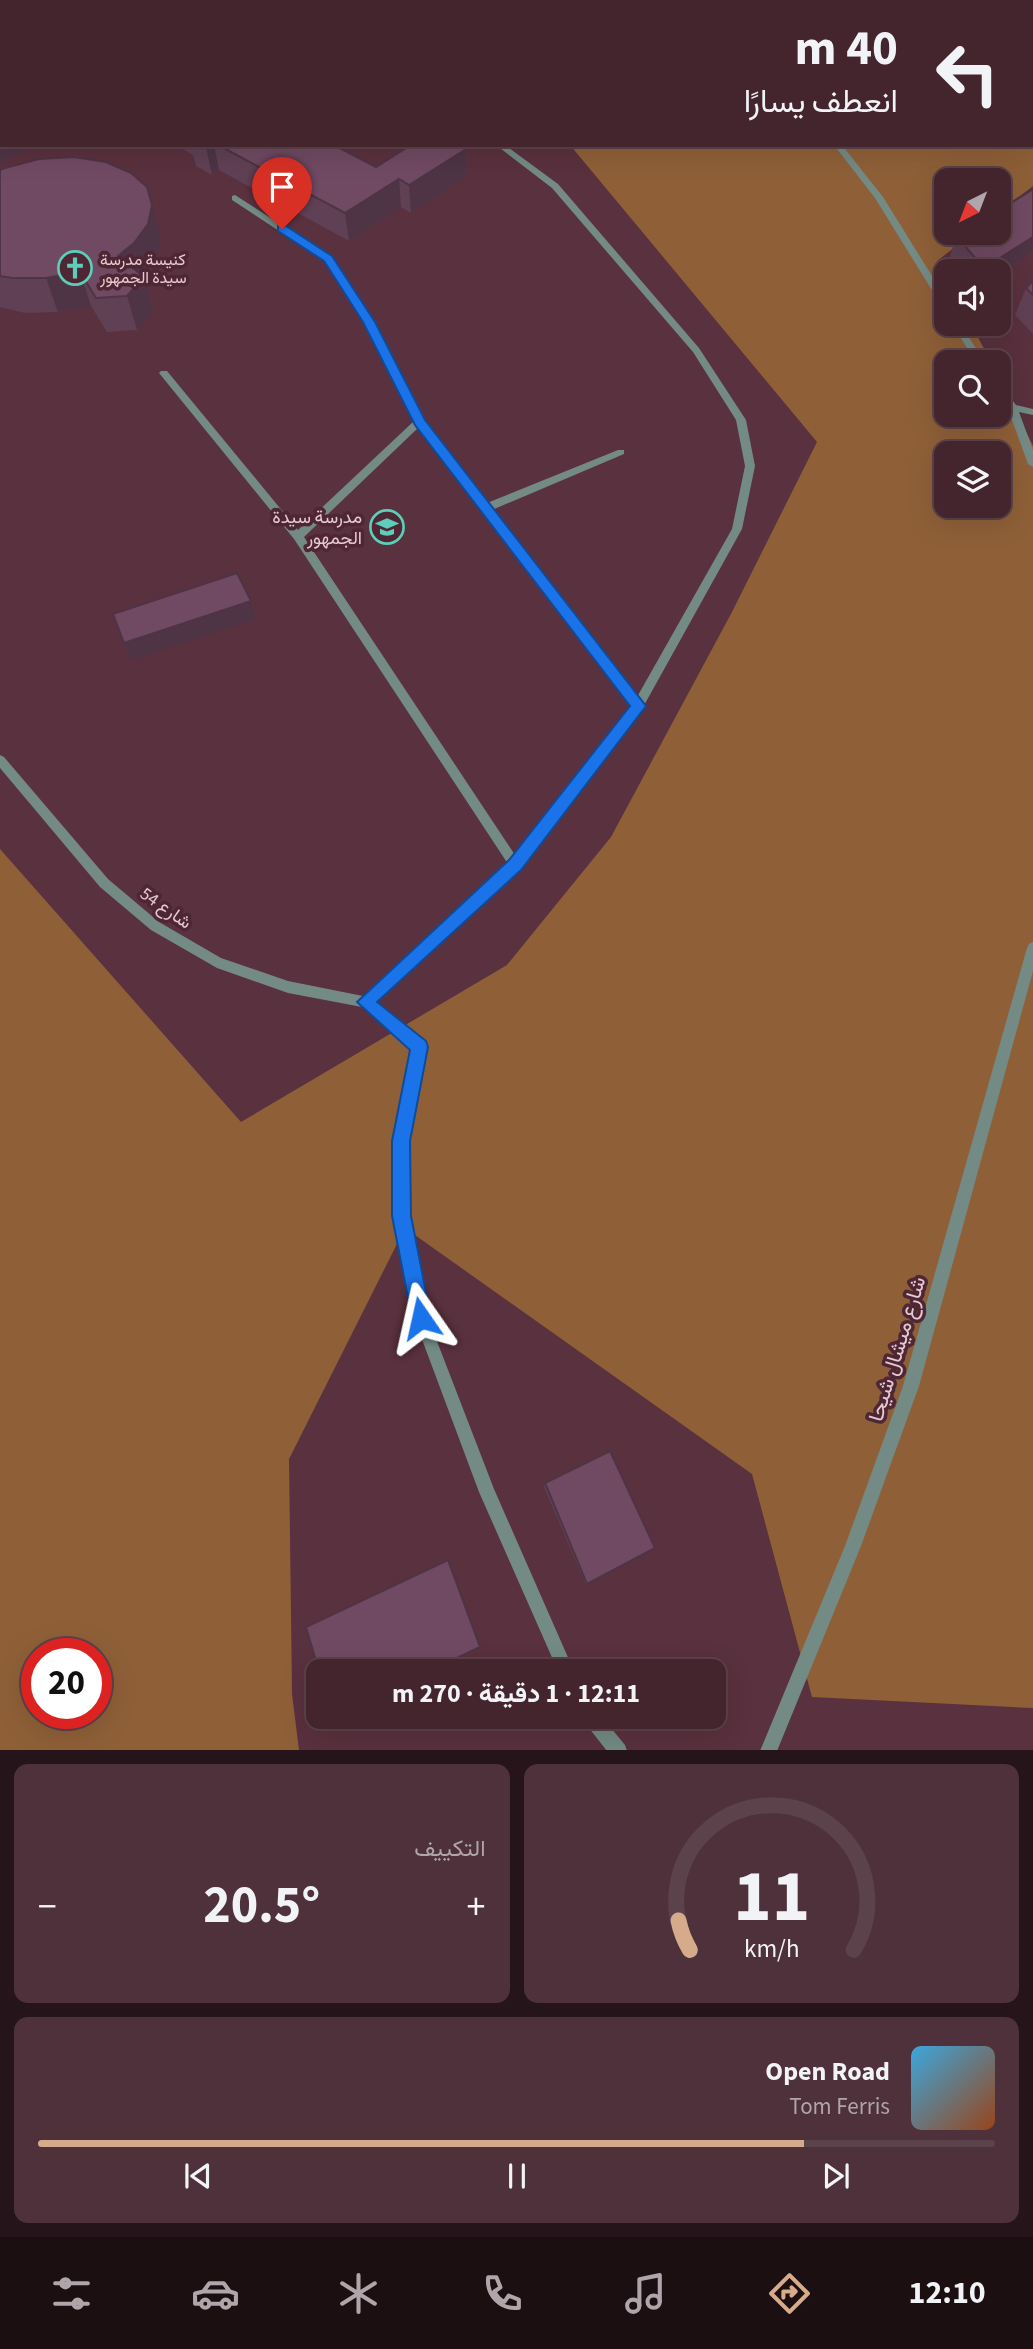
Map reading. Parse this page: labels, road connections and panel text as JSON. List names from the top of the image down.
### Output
{
  "streets": {
    "street": ["شارع 54", "شارع ميشال شيحا"]
  },
  "places": {
    "church": ["كنيسة مدرسة سيدة الجمهور"],
    "school or university": ["مدرسة سيدة الجمهور"]
  },
  "north": "bottom left",
  "page": {
    "turn": ["40 m", "انعطف يسارًا"],
    "limit": "20",
    "trip": "12:11 · 1 دقيقة · 270 m",
    "tile": "التكييف",
    "heat": ["−", "20.5°", "+"],
    "song": ["Open Road", "Tom Ferris"],
    "tabs": "12:10",
    "gauge": ["11", "km/h"]
  }
}
